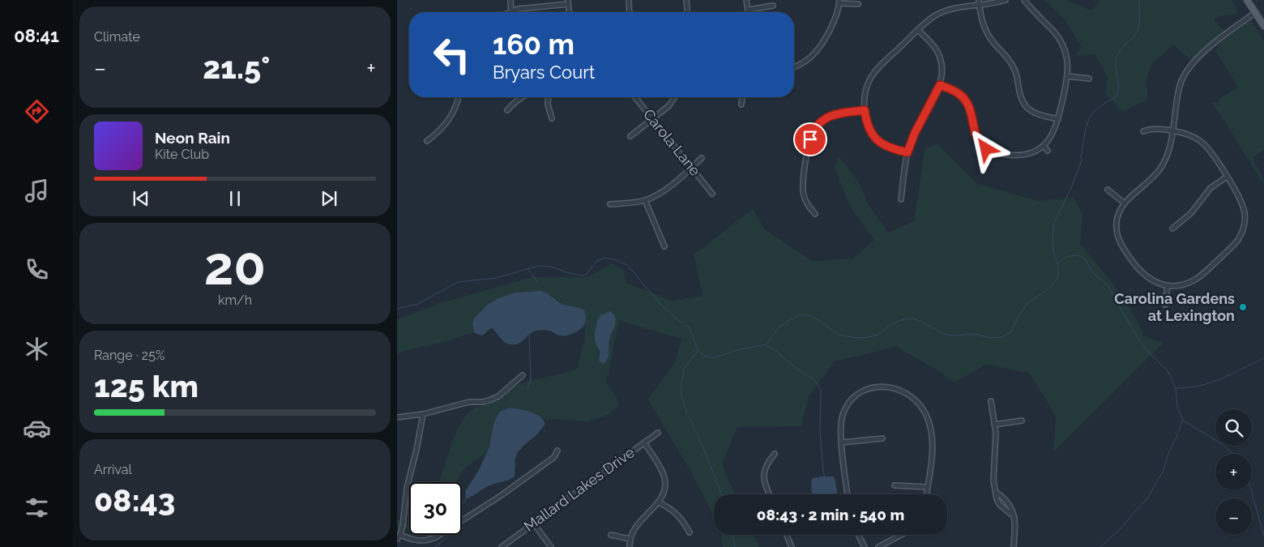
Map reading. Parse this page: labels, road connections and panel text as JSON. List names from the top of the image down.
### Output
{
  "streets": {
    "street": ["Carola Lane", "Mallard Lakes Drive"]
  },
  "places": ["Carolina Gardens at Lexington"],
  "page": {
    "tabs": "08:41",
    "tile": [
      "Climate",
      ["20", "km/h"],
      ["Range · 25%", "125 km"],
      ["Arrival", "08:43"]
    ],
    "turn": ["160 m", "Bryars Court"],
    "heat": ["−", "21.5°", "+"],
    "song": ["Neon Rain", "Kite Club"],
    "map_buttons": ["+", "−"],
    "limit": "30",
    "trip": "08:43 · 2 min · 540 m"
  }
}
